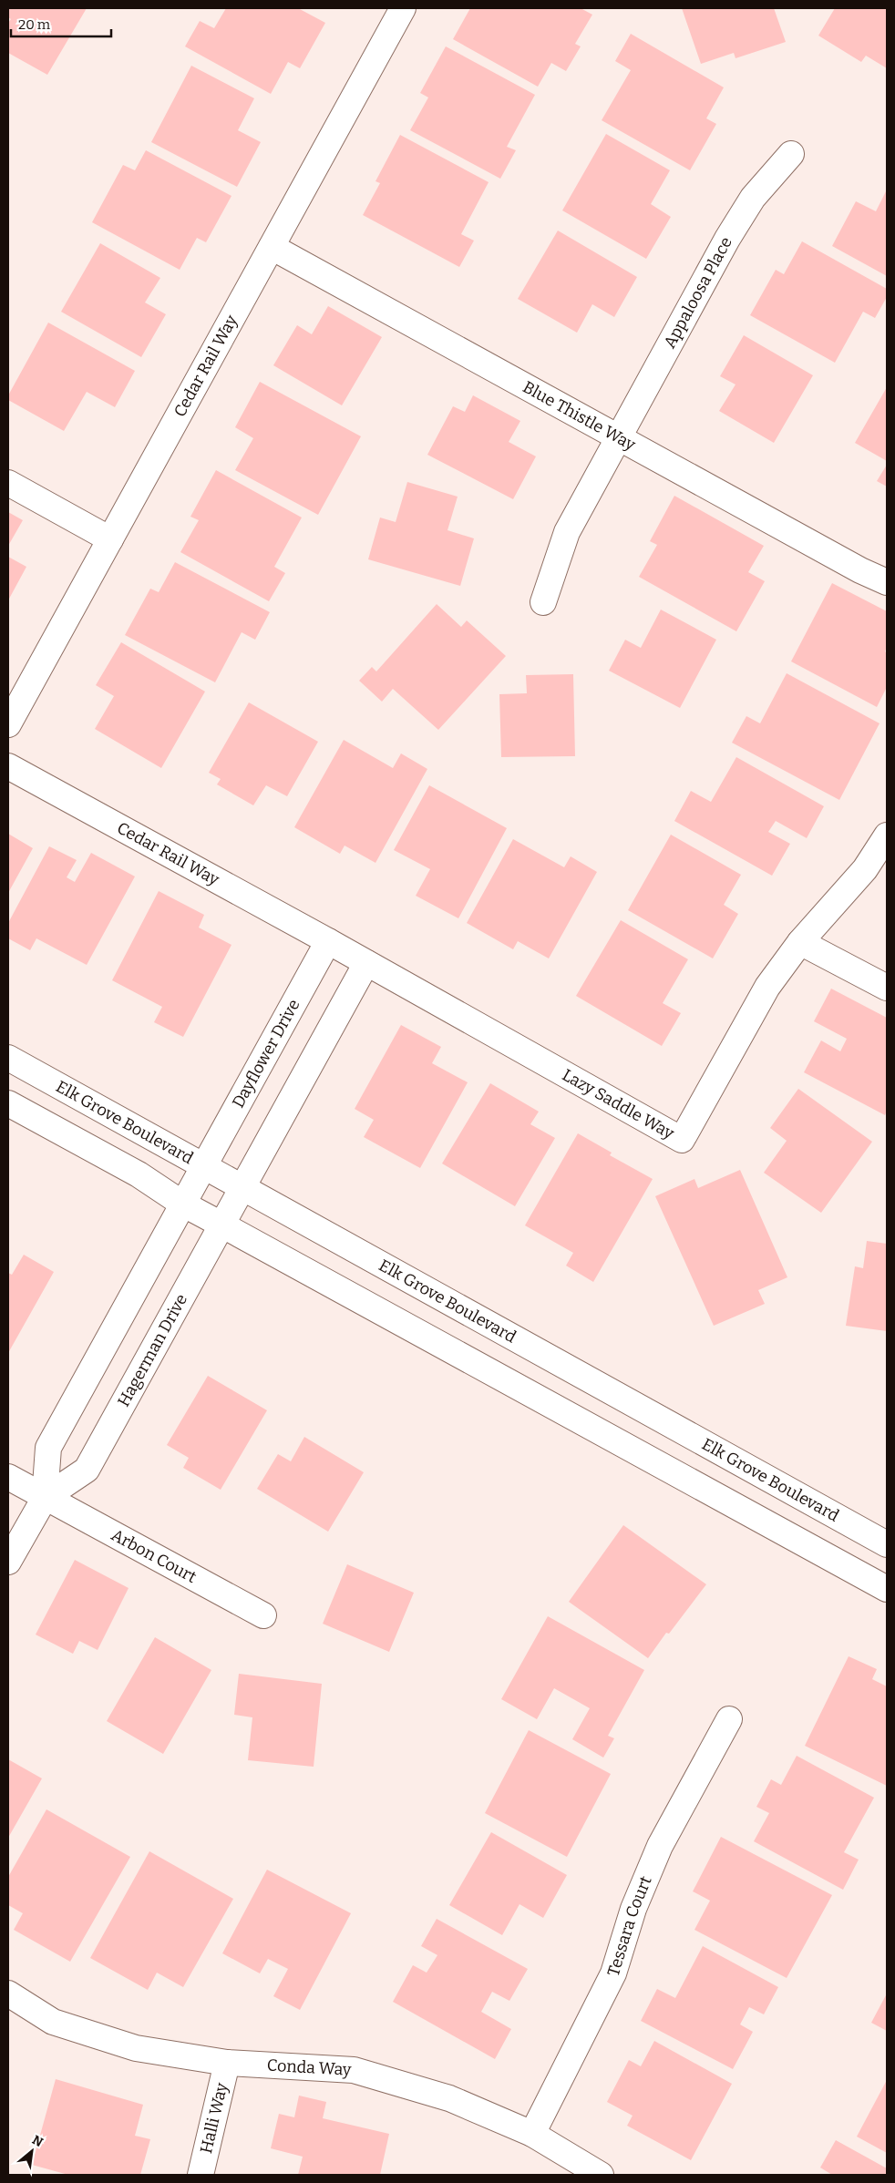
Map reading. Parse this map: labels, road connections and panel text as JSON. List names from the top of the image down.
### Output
{
  "streets": {
    "street": [
      "Appaloosa Place",
      "Cedar Rail Way",
      "Blue Thistle Way",
      "Dayflower Drive",
      "Lazy Saddle Way",
      "Elk Grove Boulevard",
      "Hagerman Drive",
      "Arbon Court",
      "Tessara Court",
      "Conda Way",
      "Halli Way"
    ]
  },
  "crossings": [
    ["Appaloosa Place", "Blue Thistle Way"],
    ["Cedar Rail Way", "Blue Thistle Way"],
    ["Cedar Rail Way", "Dayflower Drive"],
    ["Cedar Rail Way", "Lazy Saddle Way"],
    ["Dayflower Drive", "Lazy Saddle Way"],
    ["Dayflower Drive", "Elk Grove Boulevard"],
    ["Dayflower Drive", "Hagerman Drive"],
    ["Elk Grove Boulevard", "Hagerman Drive"],
    ["Hagerman Drive", "Arbon Court"],
    ["Tessara Court", "Conda Way"],
    ["Conda Way", "Halli Way"]
  ],
  "scale_bar": "20 m",
  "north": "top right"
}
